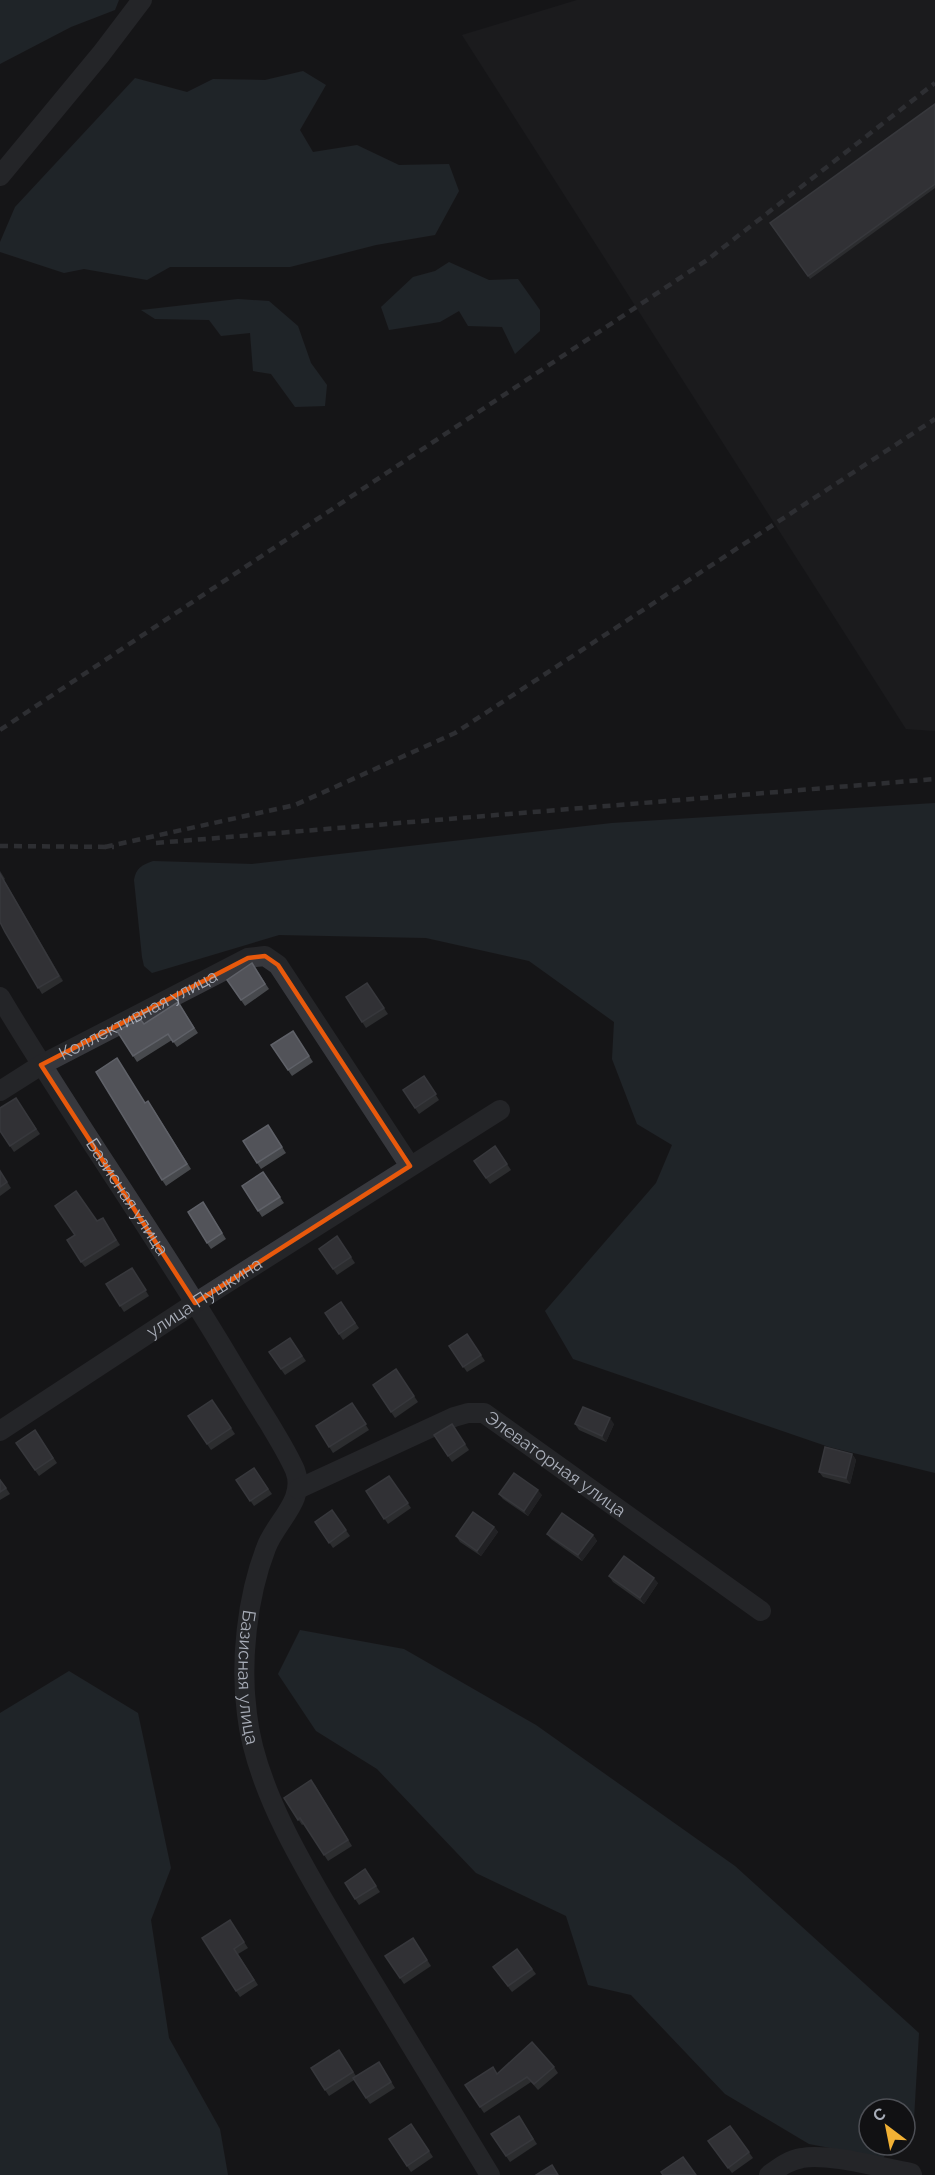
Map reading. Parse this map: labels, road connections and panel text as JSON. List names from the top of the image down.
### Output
{
  "streets": {
    "street": [
      "Коллективная улица",
      "Базисная улица",
      "улица Пушкина",
      "Элеваторная улица"
    ]
  },
  "crossings": [
    ["Коллективная улица", "Базисная улица"],
    ["Коллективная улица", "улица Пушкина"],
    ["Базисная улица", "улица Пушкина"],
    ["Базисная улица", "Элеваторная улица"]
  ],
  "north": "top left"
}
